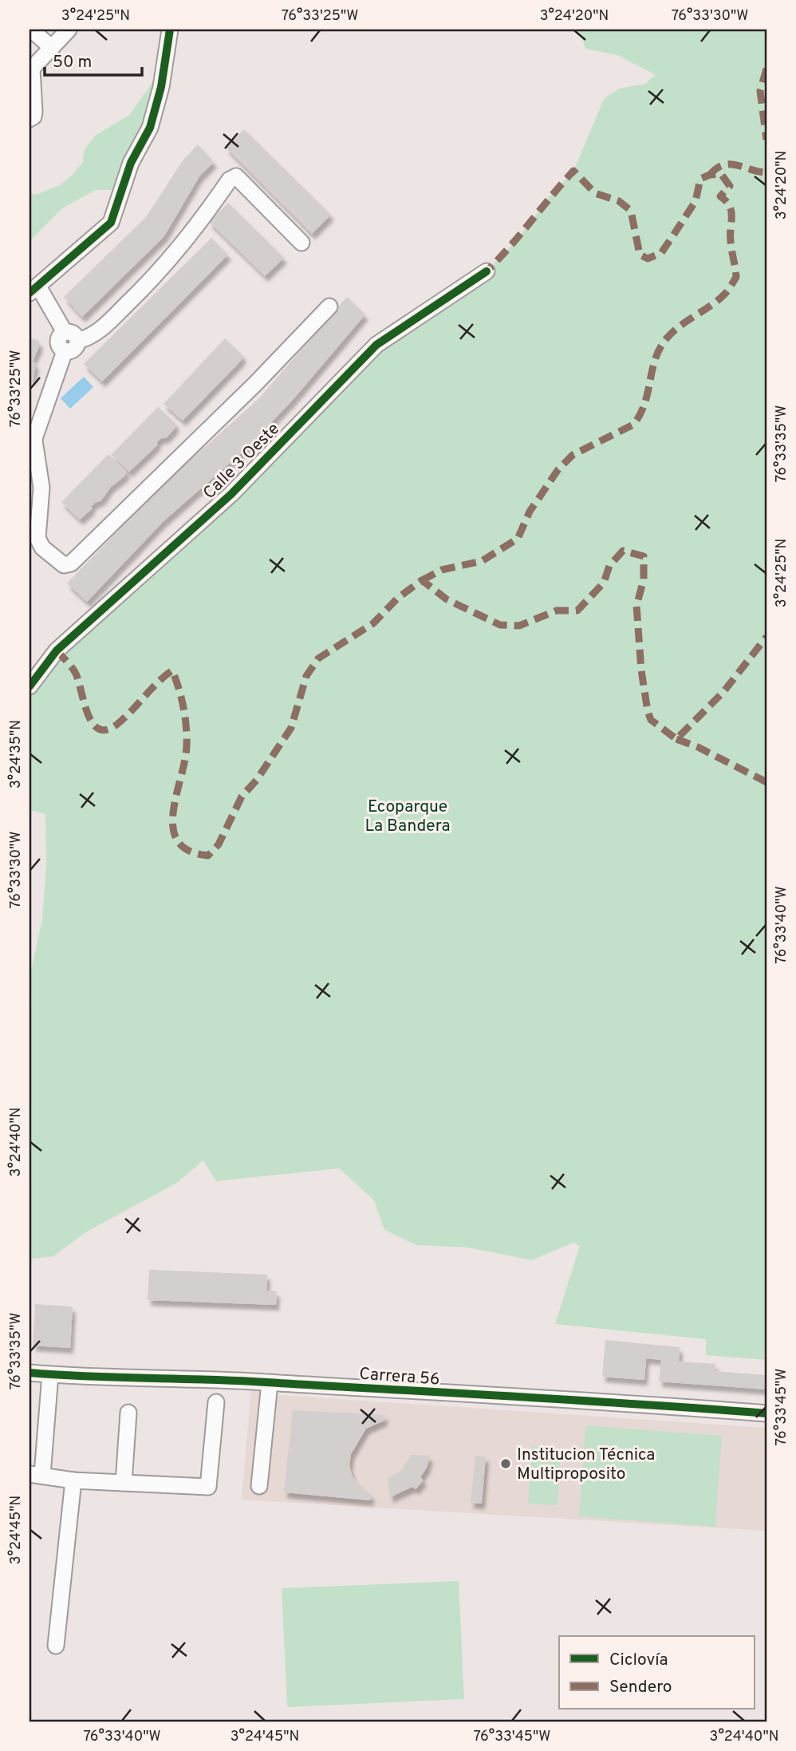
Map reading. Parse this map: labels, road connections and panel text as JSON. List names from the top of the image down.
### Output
{
  "streets": {
    "street": ["Calle 3 Oeste", "Carrera 56"]
  },
  "parks": ["Ecoparque La Bandera"],
  "places": ["Institucion Técnica Multiproposito"],
  "legend": ["Ciclovía", "Sendero"],
  "scale_bar": "50 m",
  "coordinates": [
    "3°24'25\"N",
    "76°33'25\"W",
    "3°24'20\"N",
    "76°33'30\"W",
    "76°33'35\"W",
    "3°24'35\"N",
    "76°33'40\"W",
    "3°24'40\"N",
    "76°33'45\"W",
    "3°24'45\"N"
  ]
}
